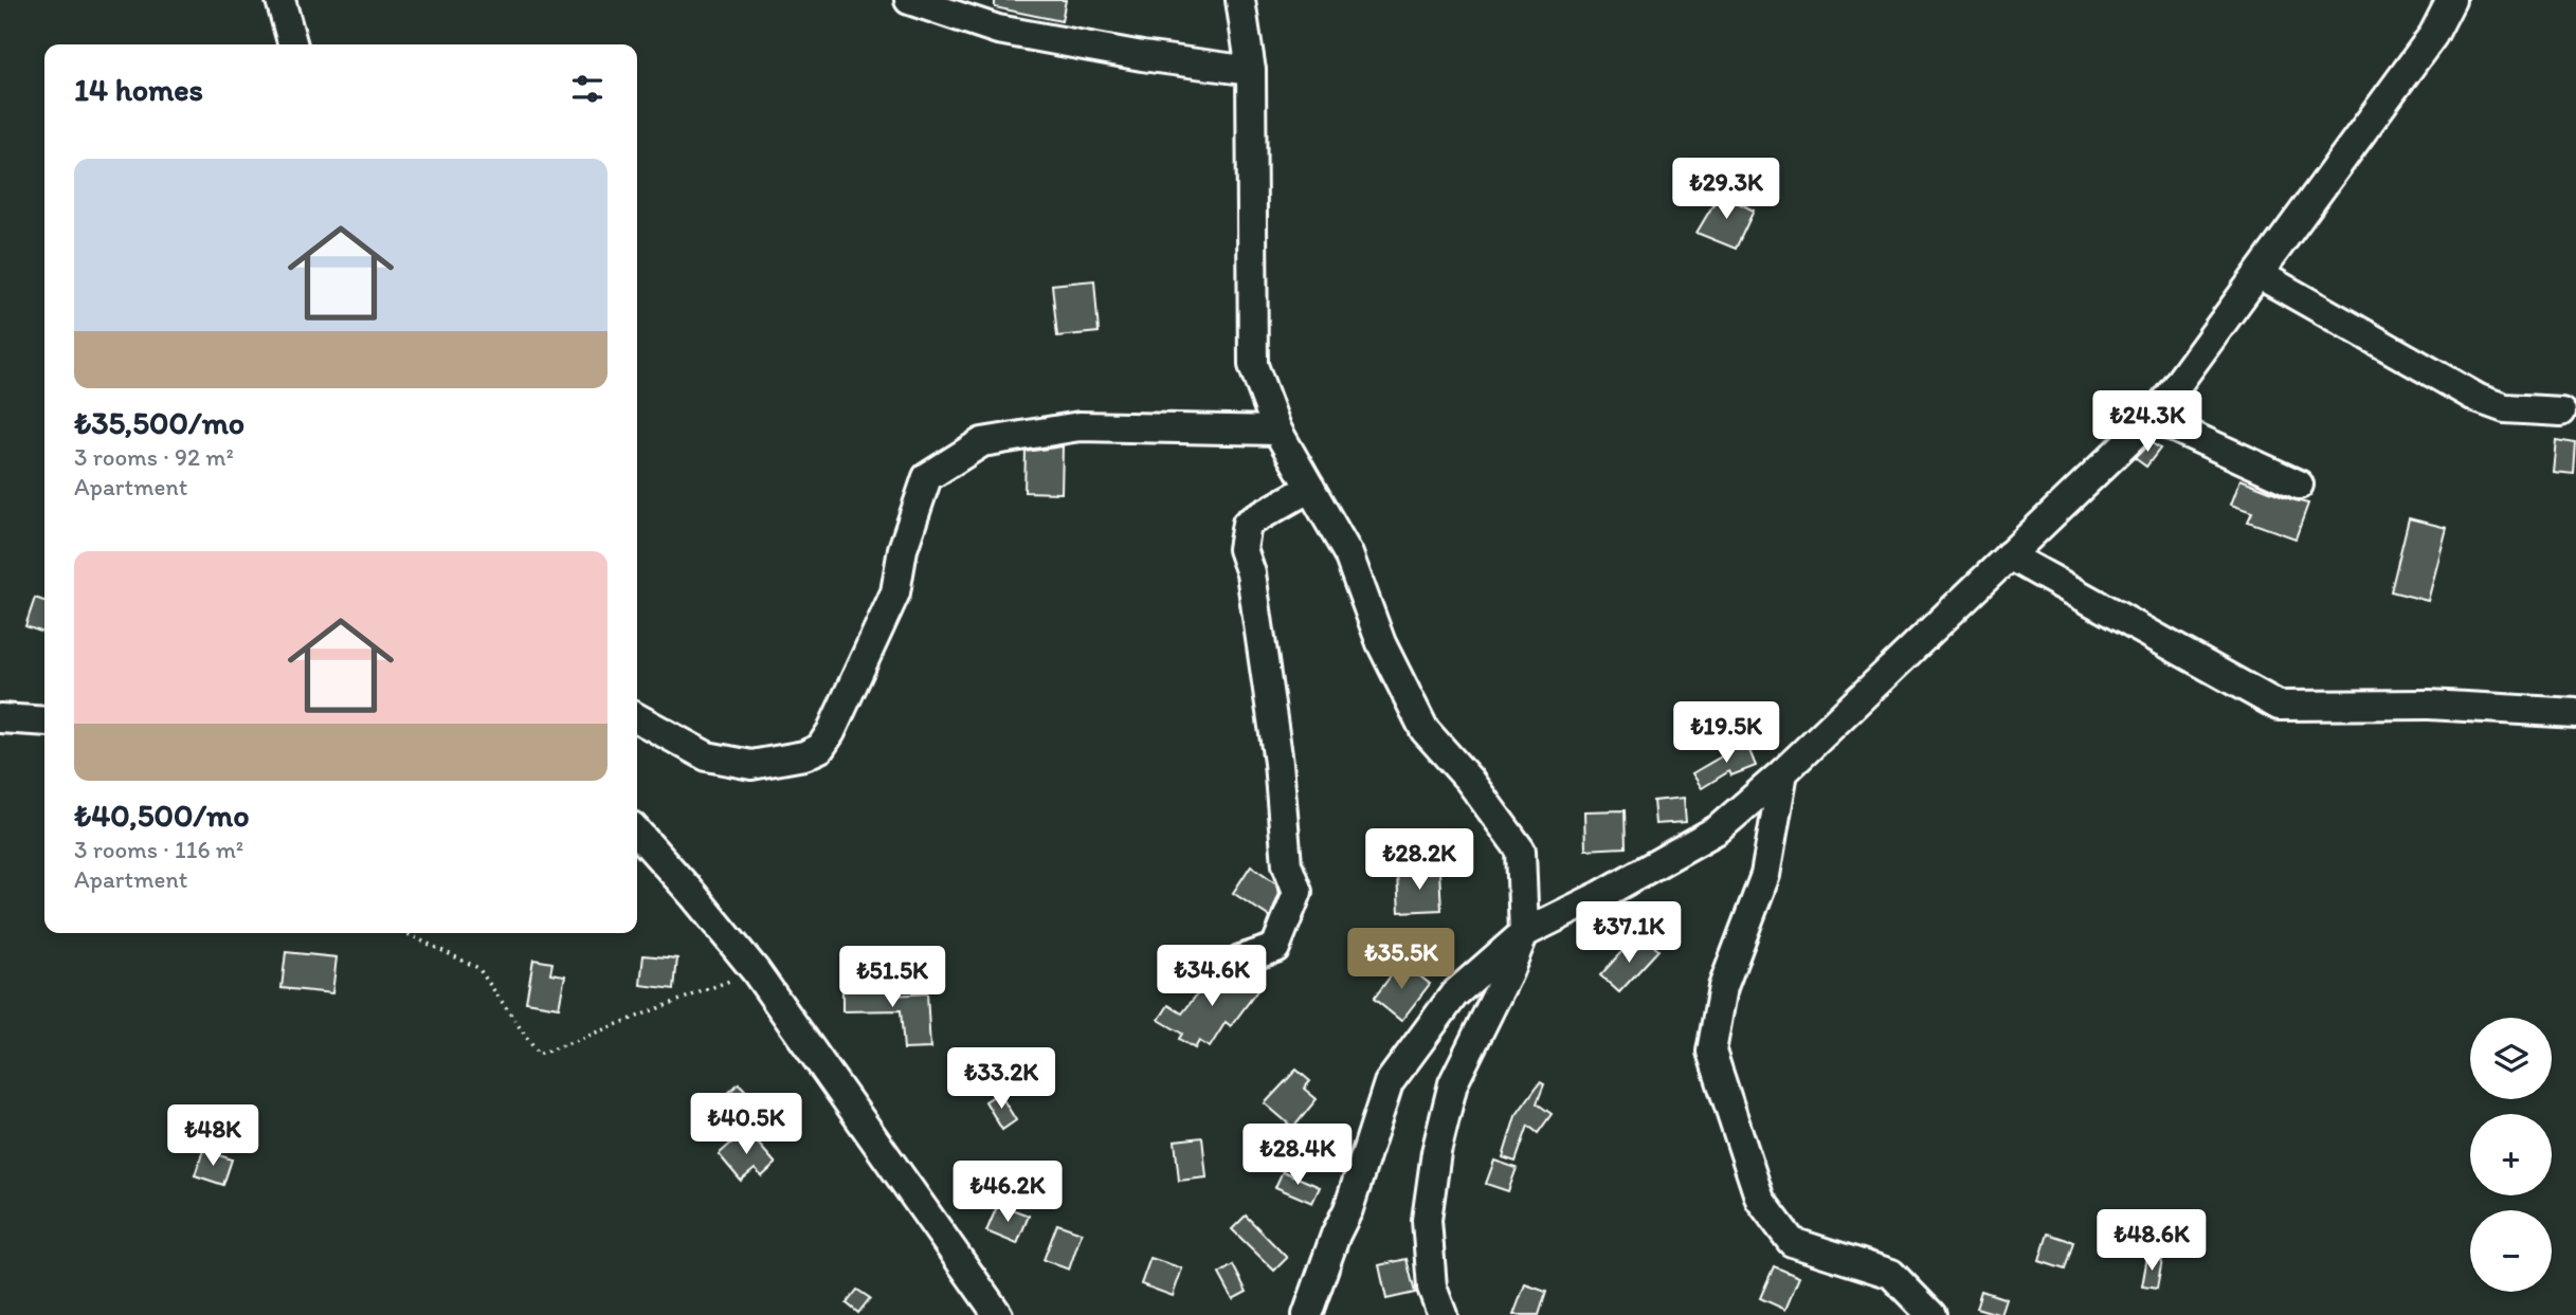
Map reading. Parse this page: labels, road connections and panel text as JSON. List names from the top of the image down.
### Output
{
  "page": {
    "heading": "14 homes",
    "list": [
      {
        "name": "₺35,500/mo",
        "note": "3 rooms · 92 m² · Apartment"
      },
      {
        "name": "₺40,500/mo",
        "note": "3 rooms · 116 m² · Apartment"
      }
    ],
    "price": [
      "₺29.3K",
      "₺24.3K",
      "₺19.5K",
      "₺28.2K",
      "₺37.1K",
      "₺35.5K",
      "₺34.6K",
      "₺51.5K",
      "₺33.2K",
      "₺40.5K",
      "₺48K",
      "₺28.4K",
      "₺46.2K",
      "₺48.6K"
    ],
    "map_buttons": ["+", "−"]
  }
}
